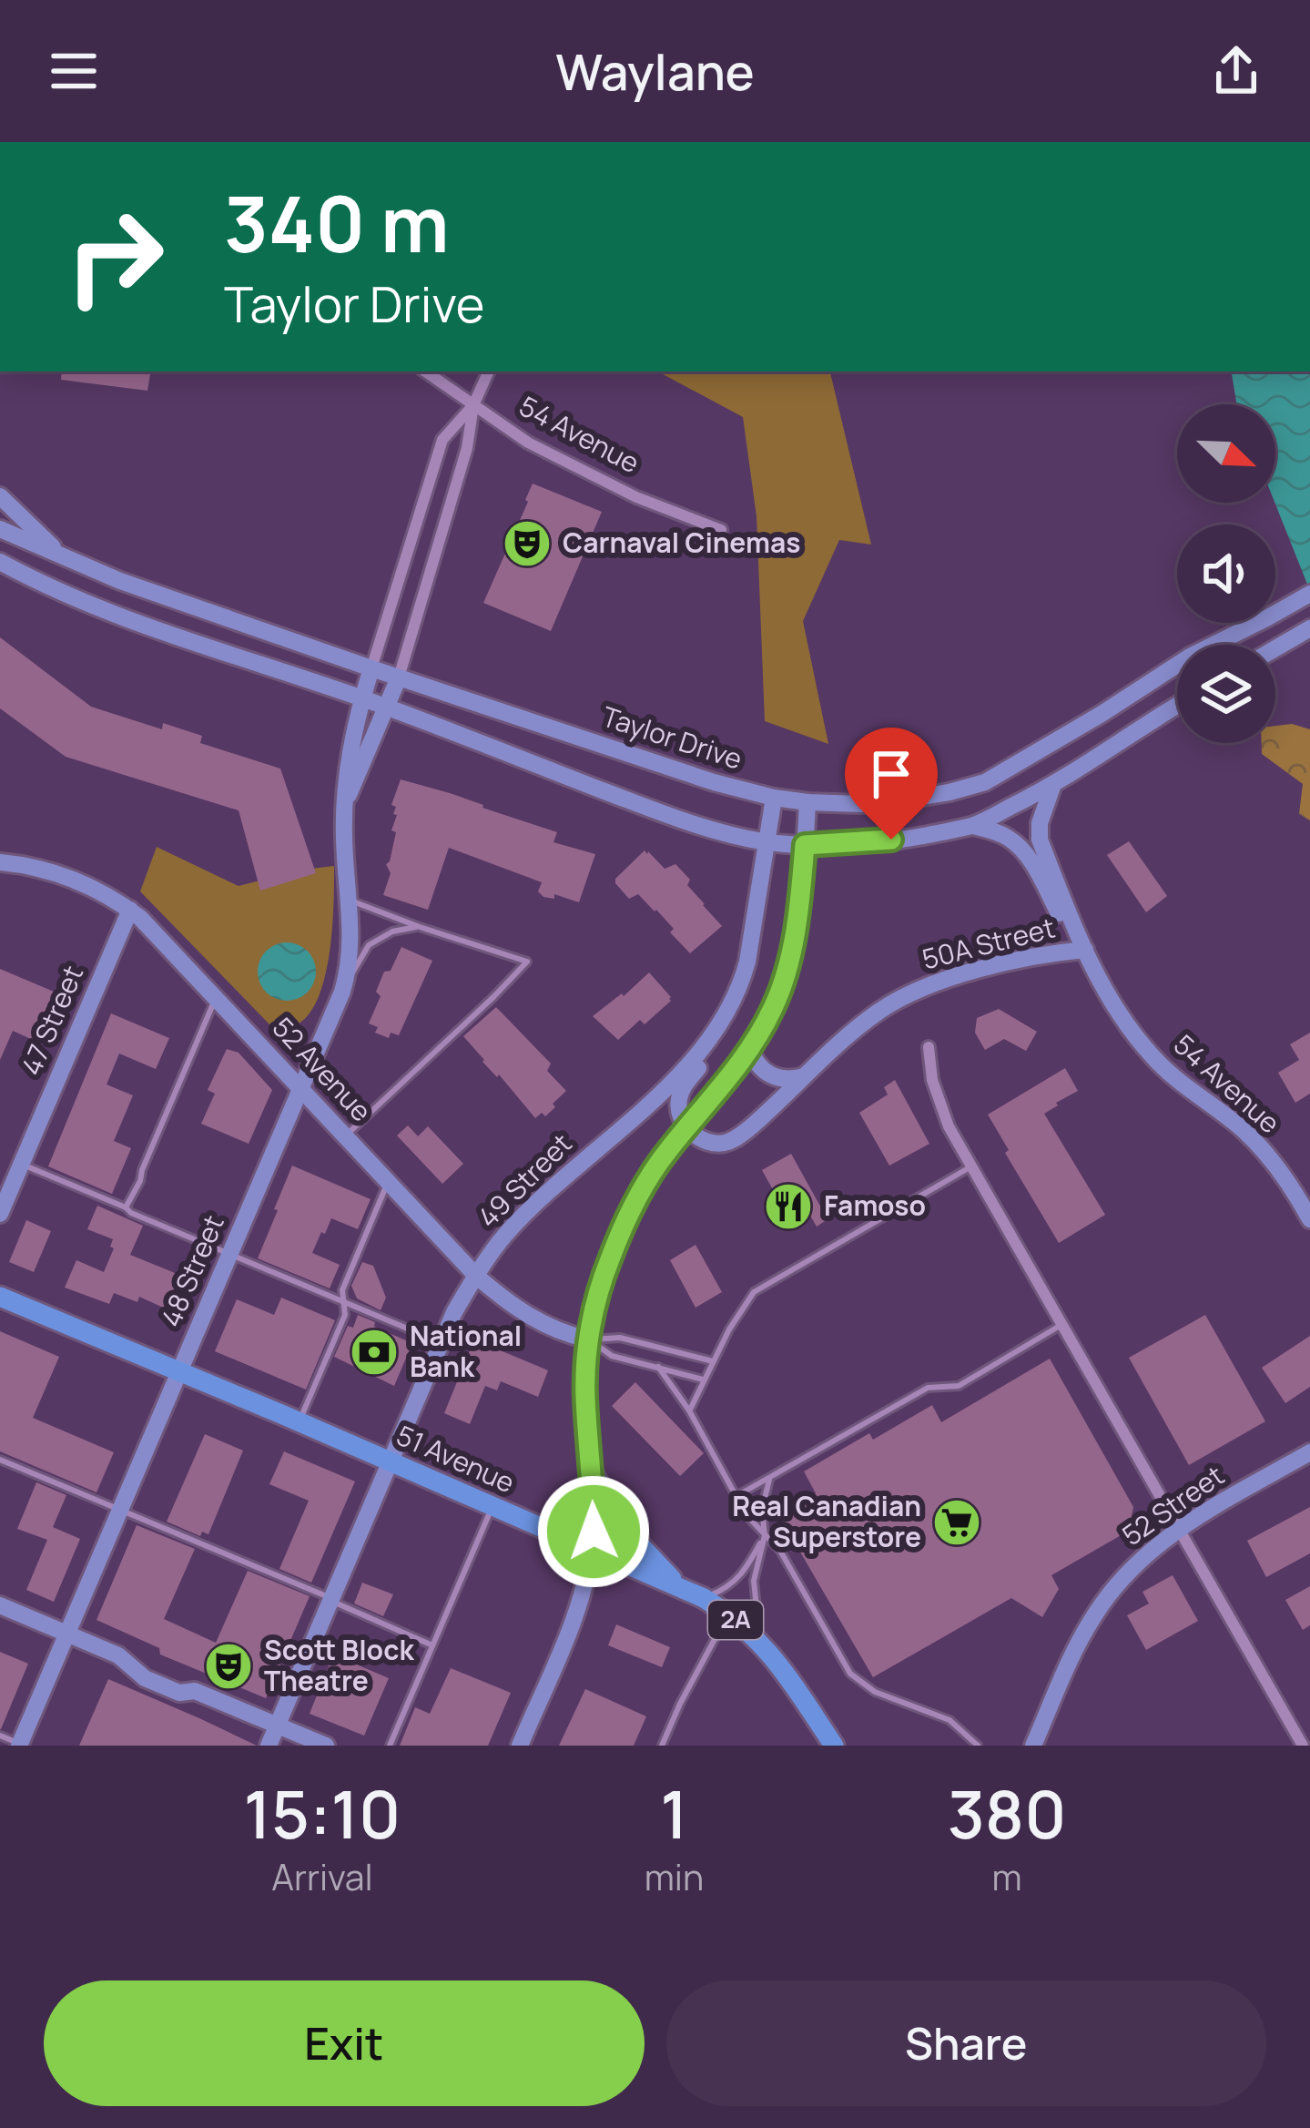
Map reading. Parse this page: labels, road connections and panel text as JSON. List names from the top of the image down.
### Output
{
  "streets": {
    "main road": [
      "54 Avenue",
      "Taylor Drive",
      "50A Street",
      "47 Street",
      "52 Avenue",
      "49 Street",
      "48 Street",
      "51 Avenue",
      "52 Street",
      "2A"
    ]
  },
  "crossings": [
    ["54 Avenue", "50A Street"],
    ["Taylor Drive", "49 Street"],
    ["Taylor Drive", "48 Street"],
    ["47 Street", "52 Avenue"],
    ["52 Avenue", "49 Street"],
    ["52 Avenue", "48 Street"],
    ["49 Street", "51 Avenue"],
    ["48 Street", "51 Avenue"]
  ],
  "places": {
    "theatre": ["Carnaval Cinemas", "Scott Block Theatre"],
    "restaurant": ["Famoso"],
    "bank": ["National Bank"],
    "supermarket": ["Real Canadian Superstore"]
  },
  "north": "bottom right",
  "page": {
    "header": "Waylane",
    "turn": ["340 m", "Taylor Drive"],
    "eta": [
      "15:10",
      "Arrival",
      "1",
      "min",
      "380",
      "m"
    ],
    "buttons": ["Exit", "Share"]
  }
}
